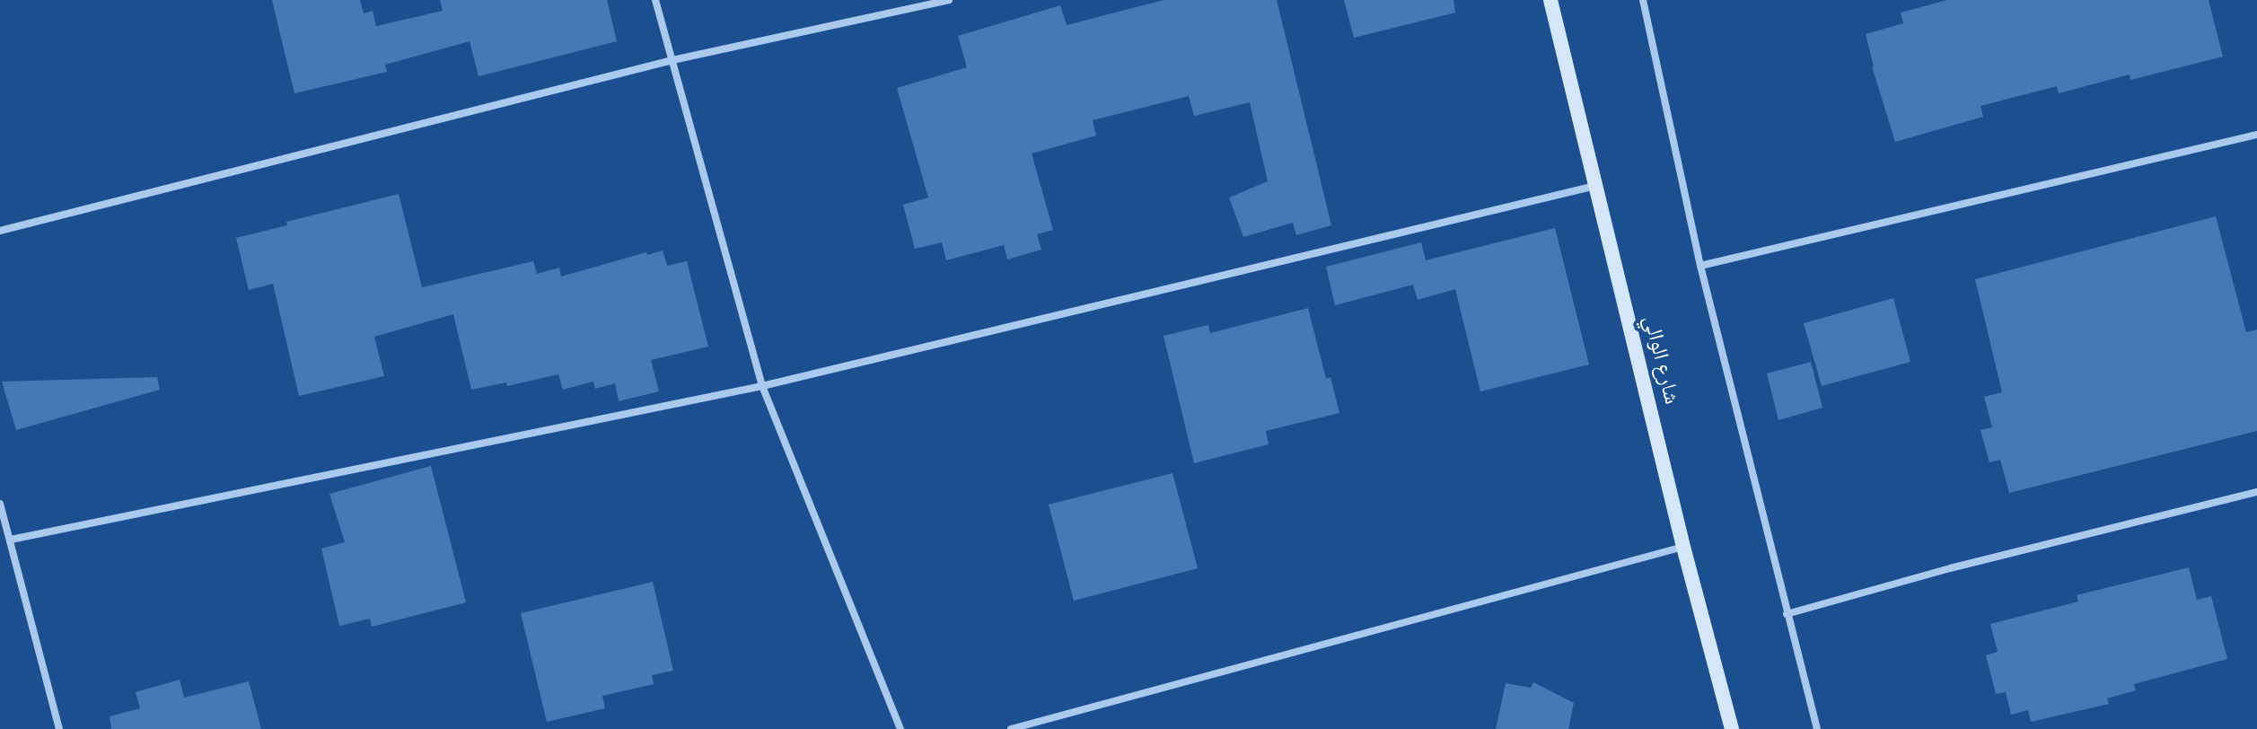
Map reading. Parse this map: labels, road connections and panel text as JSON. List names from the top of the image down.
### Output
{
  "streets": {
    "main road": ["شارع الوالي"]
  }
}
